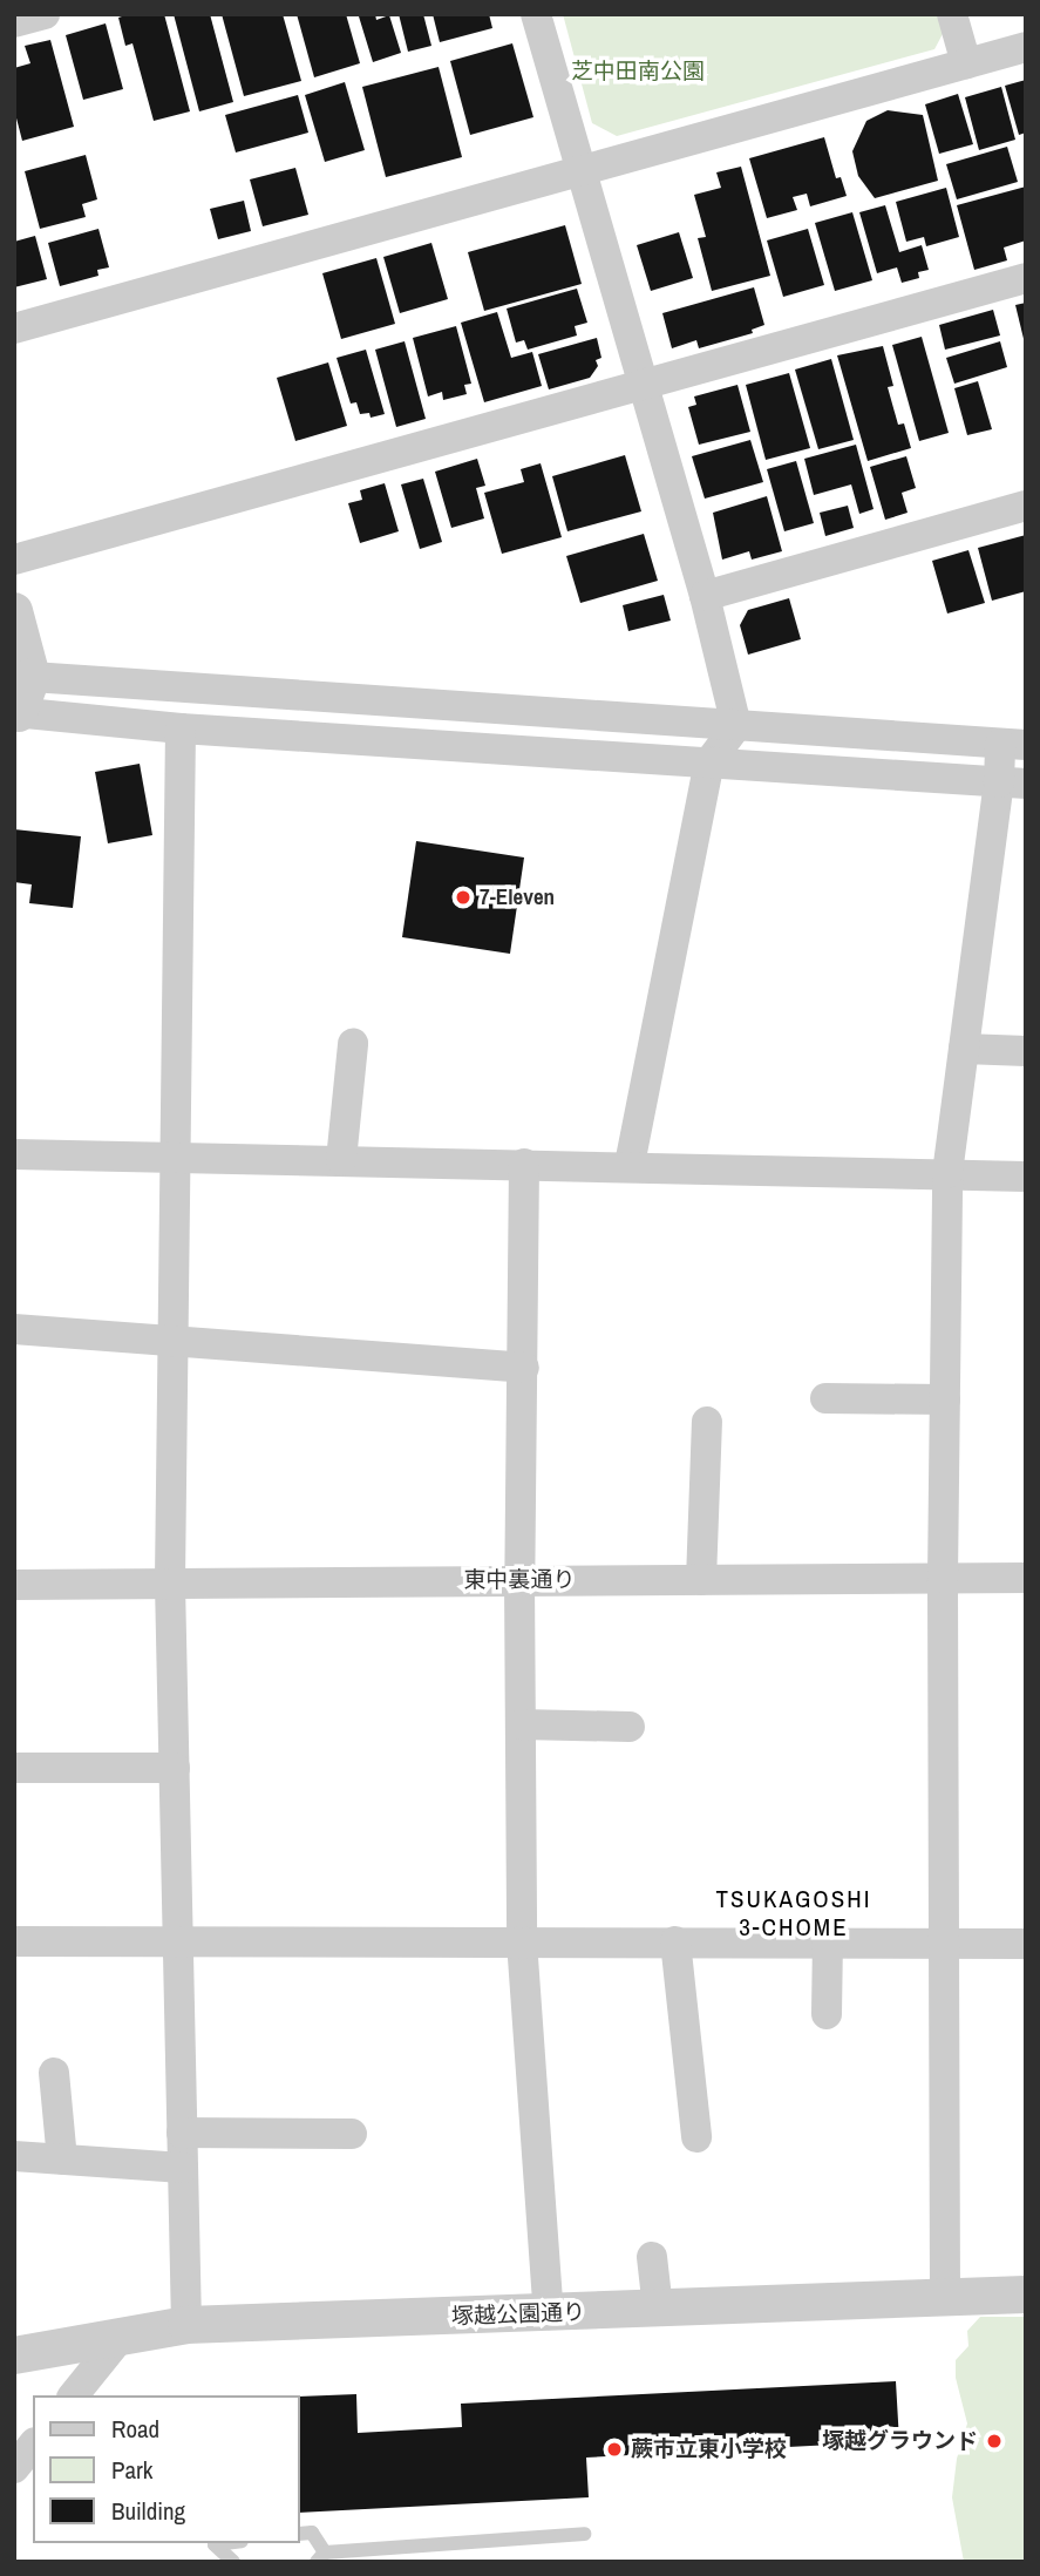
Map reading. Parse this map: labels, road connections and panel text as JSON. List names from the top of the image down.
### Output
{
  "streets": {
    "street": ["東中裏通り", "塚越公園通り"]
  },
  "districts": ["TSUKAGOSHI 3-CHOME"],
  "parks": ["芝中田南公園"],
  "places": ["7-Eleven", "塚越グラウンド", "蕨市立東小学校"],
  "legend": ["Road", "Park", "Building"]
}
